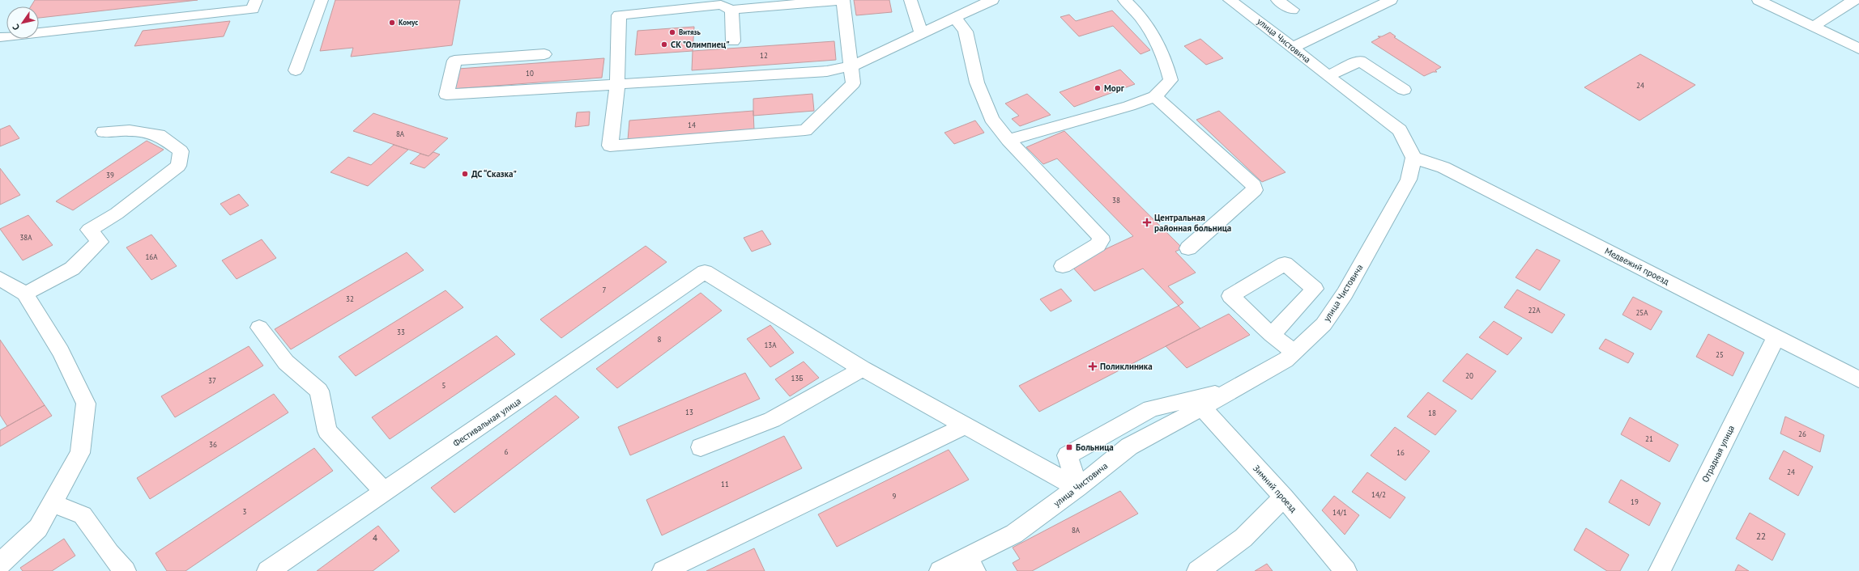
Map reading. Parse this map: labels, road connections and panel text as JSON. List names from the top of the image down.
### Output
{
  "streets": {
    "street": [
      "улица Чистовича",
      "Медвежий проезд",
      "Фестивальная улица",
      "Отрадная улица",
      "Зимний проезд"
    ]
  },
  "crossings": [
    ["улица Чистовича", "Медвежий проезд"],
    ["улица Чистовича", "Зимний проезд"],
    ["Медвежий проезд", "Отрадная улица"]
  ],
  "places": {
    "other": [
      "Комус",
      "Витязь",
      "СК \"Олимпиец\"",
      "Морг",
      "ДС “Сказка\""
    ],
    "health": ["Центральная районная больница", "Поликлиника"],
    "transit": ["Больница"]
  },
  "house_numbers": [
    "12",
    "10",
    "24",
    "14",
    "8А",
    "39",
    "38",
    "38А",
    "16А",
    "7",
    "32",
    "22А",
    "25А",
    "33",
    "8",
    "13А",
    "25",
    "20",
    "13Б",
    "37",
    "5",
    "13",
    "18",
    "26",
    "21",
    "36",
    "6",
    "16",
    "24",
    "11",
    "14/2",
    "9",
    "19",
    "3",
    "14/1",
    "8А",
    "22",
    "4"
  ],
  "north": "bottom left"
}
